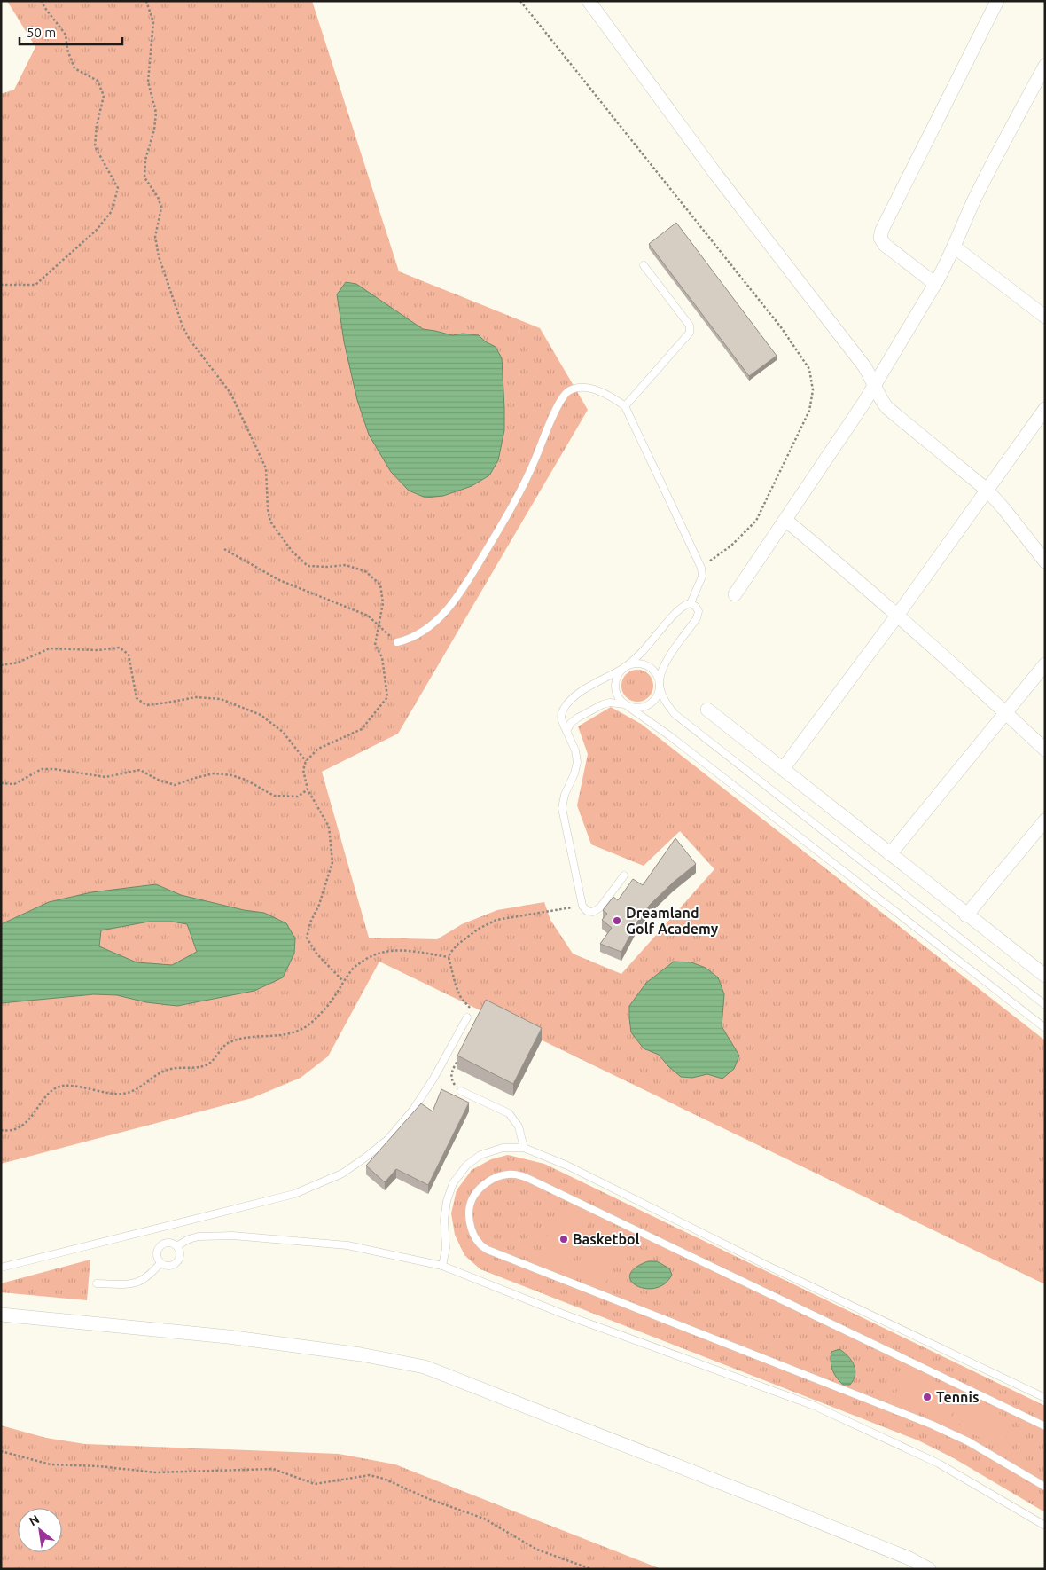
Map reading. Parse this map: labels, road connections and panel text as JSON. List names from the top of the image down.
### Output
{
  "places": ["Dreamland Golf Academy", "Basketbol", "Tennis"],
  "scale_bar": "50 m",
  "north": "top left"
}
